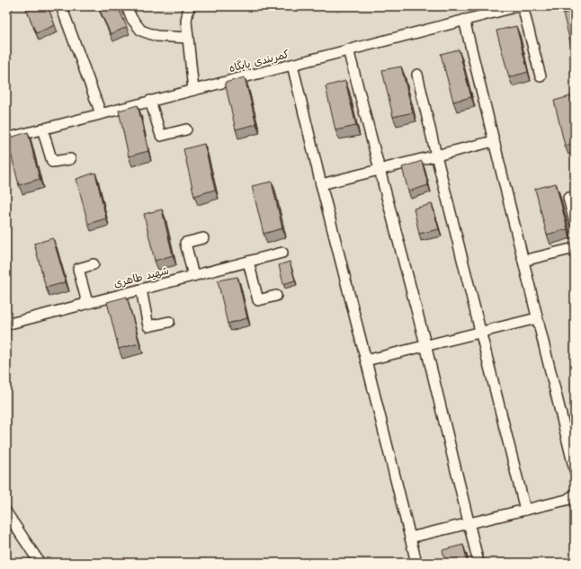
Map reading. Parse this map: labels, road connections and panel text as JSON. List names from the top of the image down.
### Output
{
  "streets": {
    "street": ["کمربندی پایگاه", "شهید طاهری"]
  }
}
